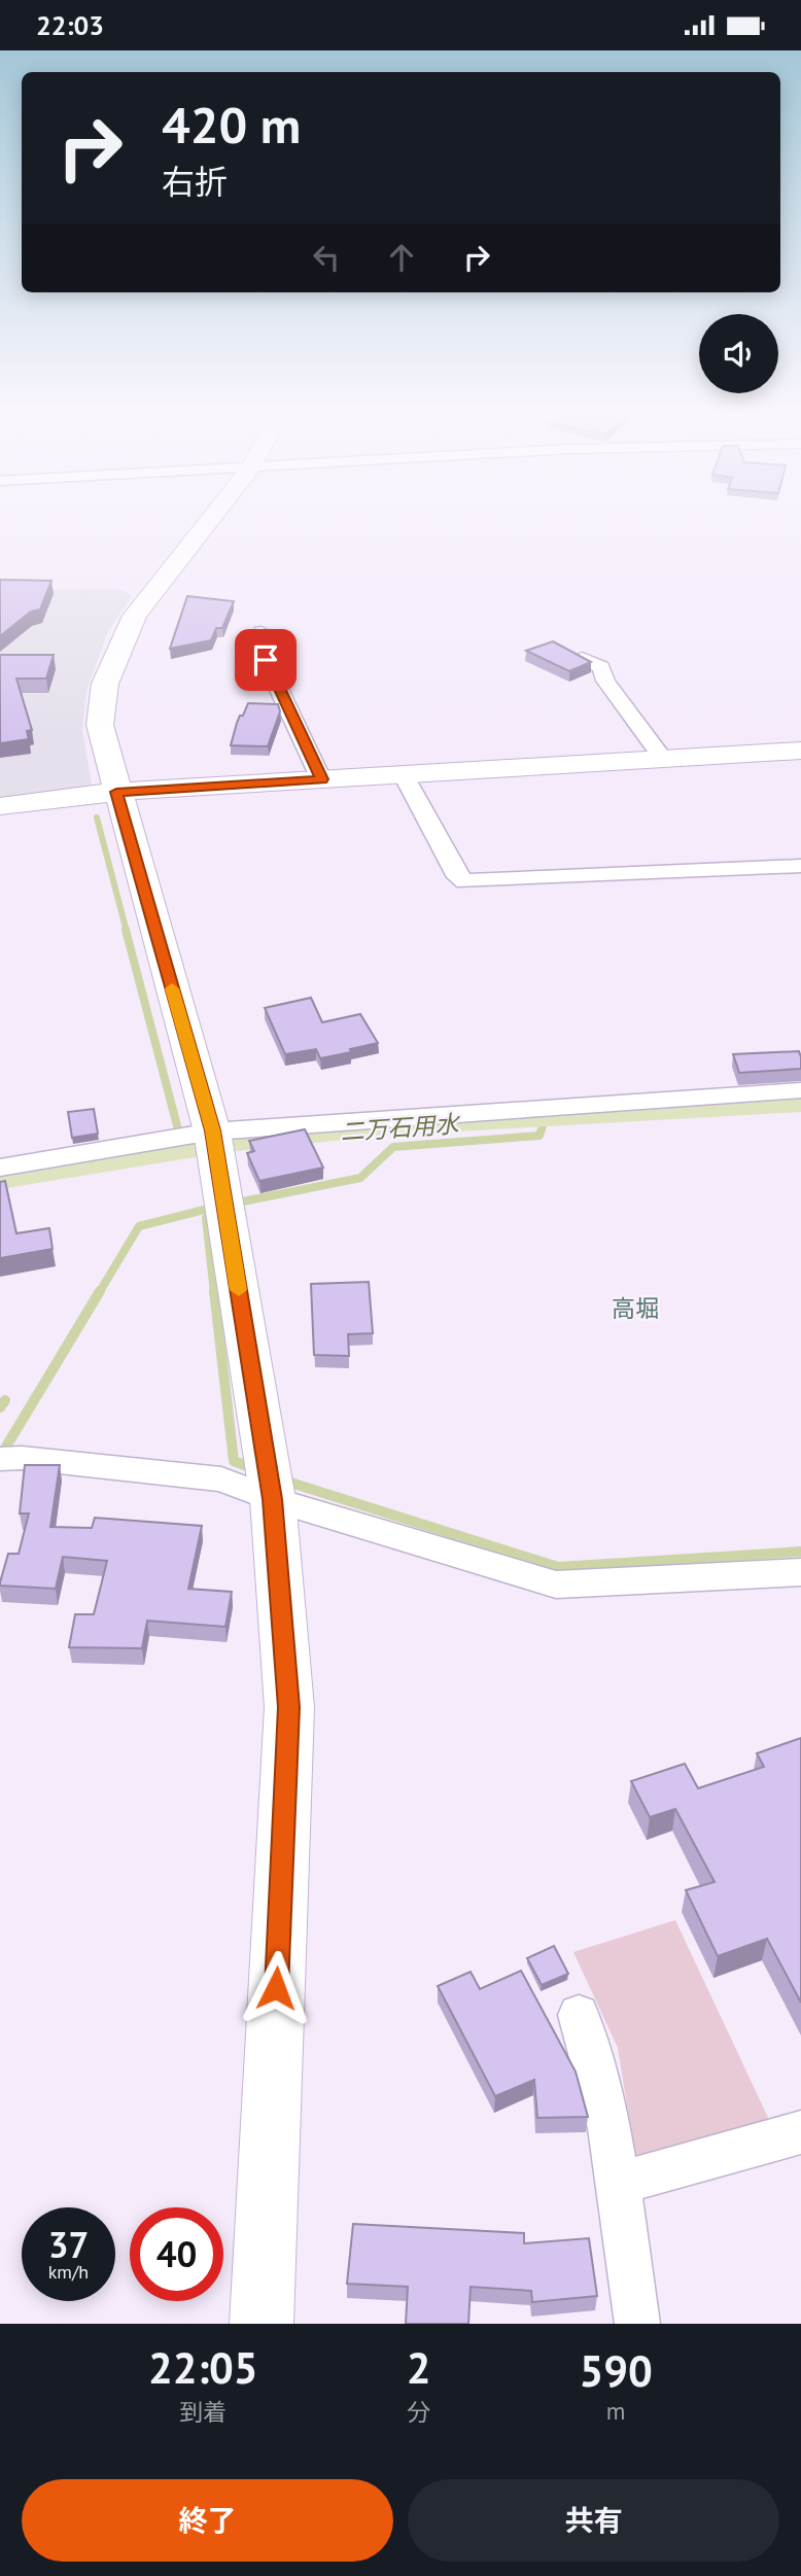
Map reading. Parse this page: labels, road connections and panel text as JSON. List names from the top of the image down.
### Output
{
  "districts": ["高堀"],
  "water": ["二万石用水"],
  "page": {
    "status": "22:03",
    "turn": ["420 m", "右折"],
    "speed": "37 km/h",
    "limit": "40",
    "eta": [
      "22:05",
      "到着",
      "2",
      "分",
      "590",
      "m"
    ],
    "buttons": ["終了", "共有"]
  }
}
